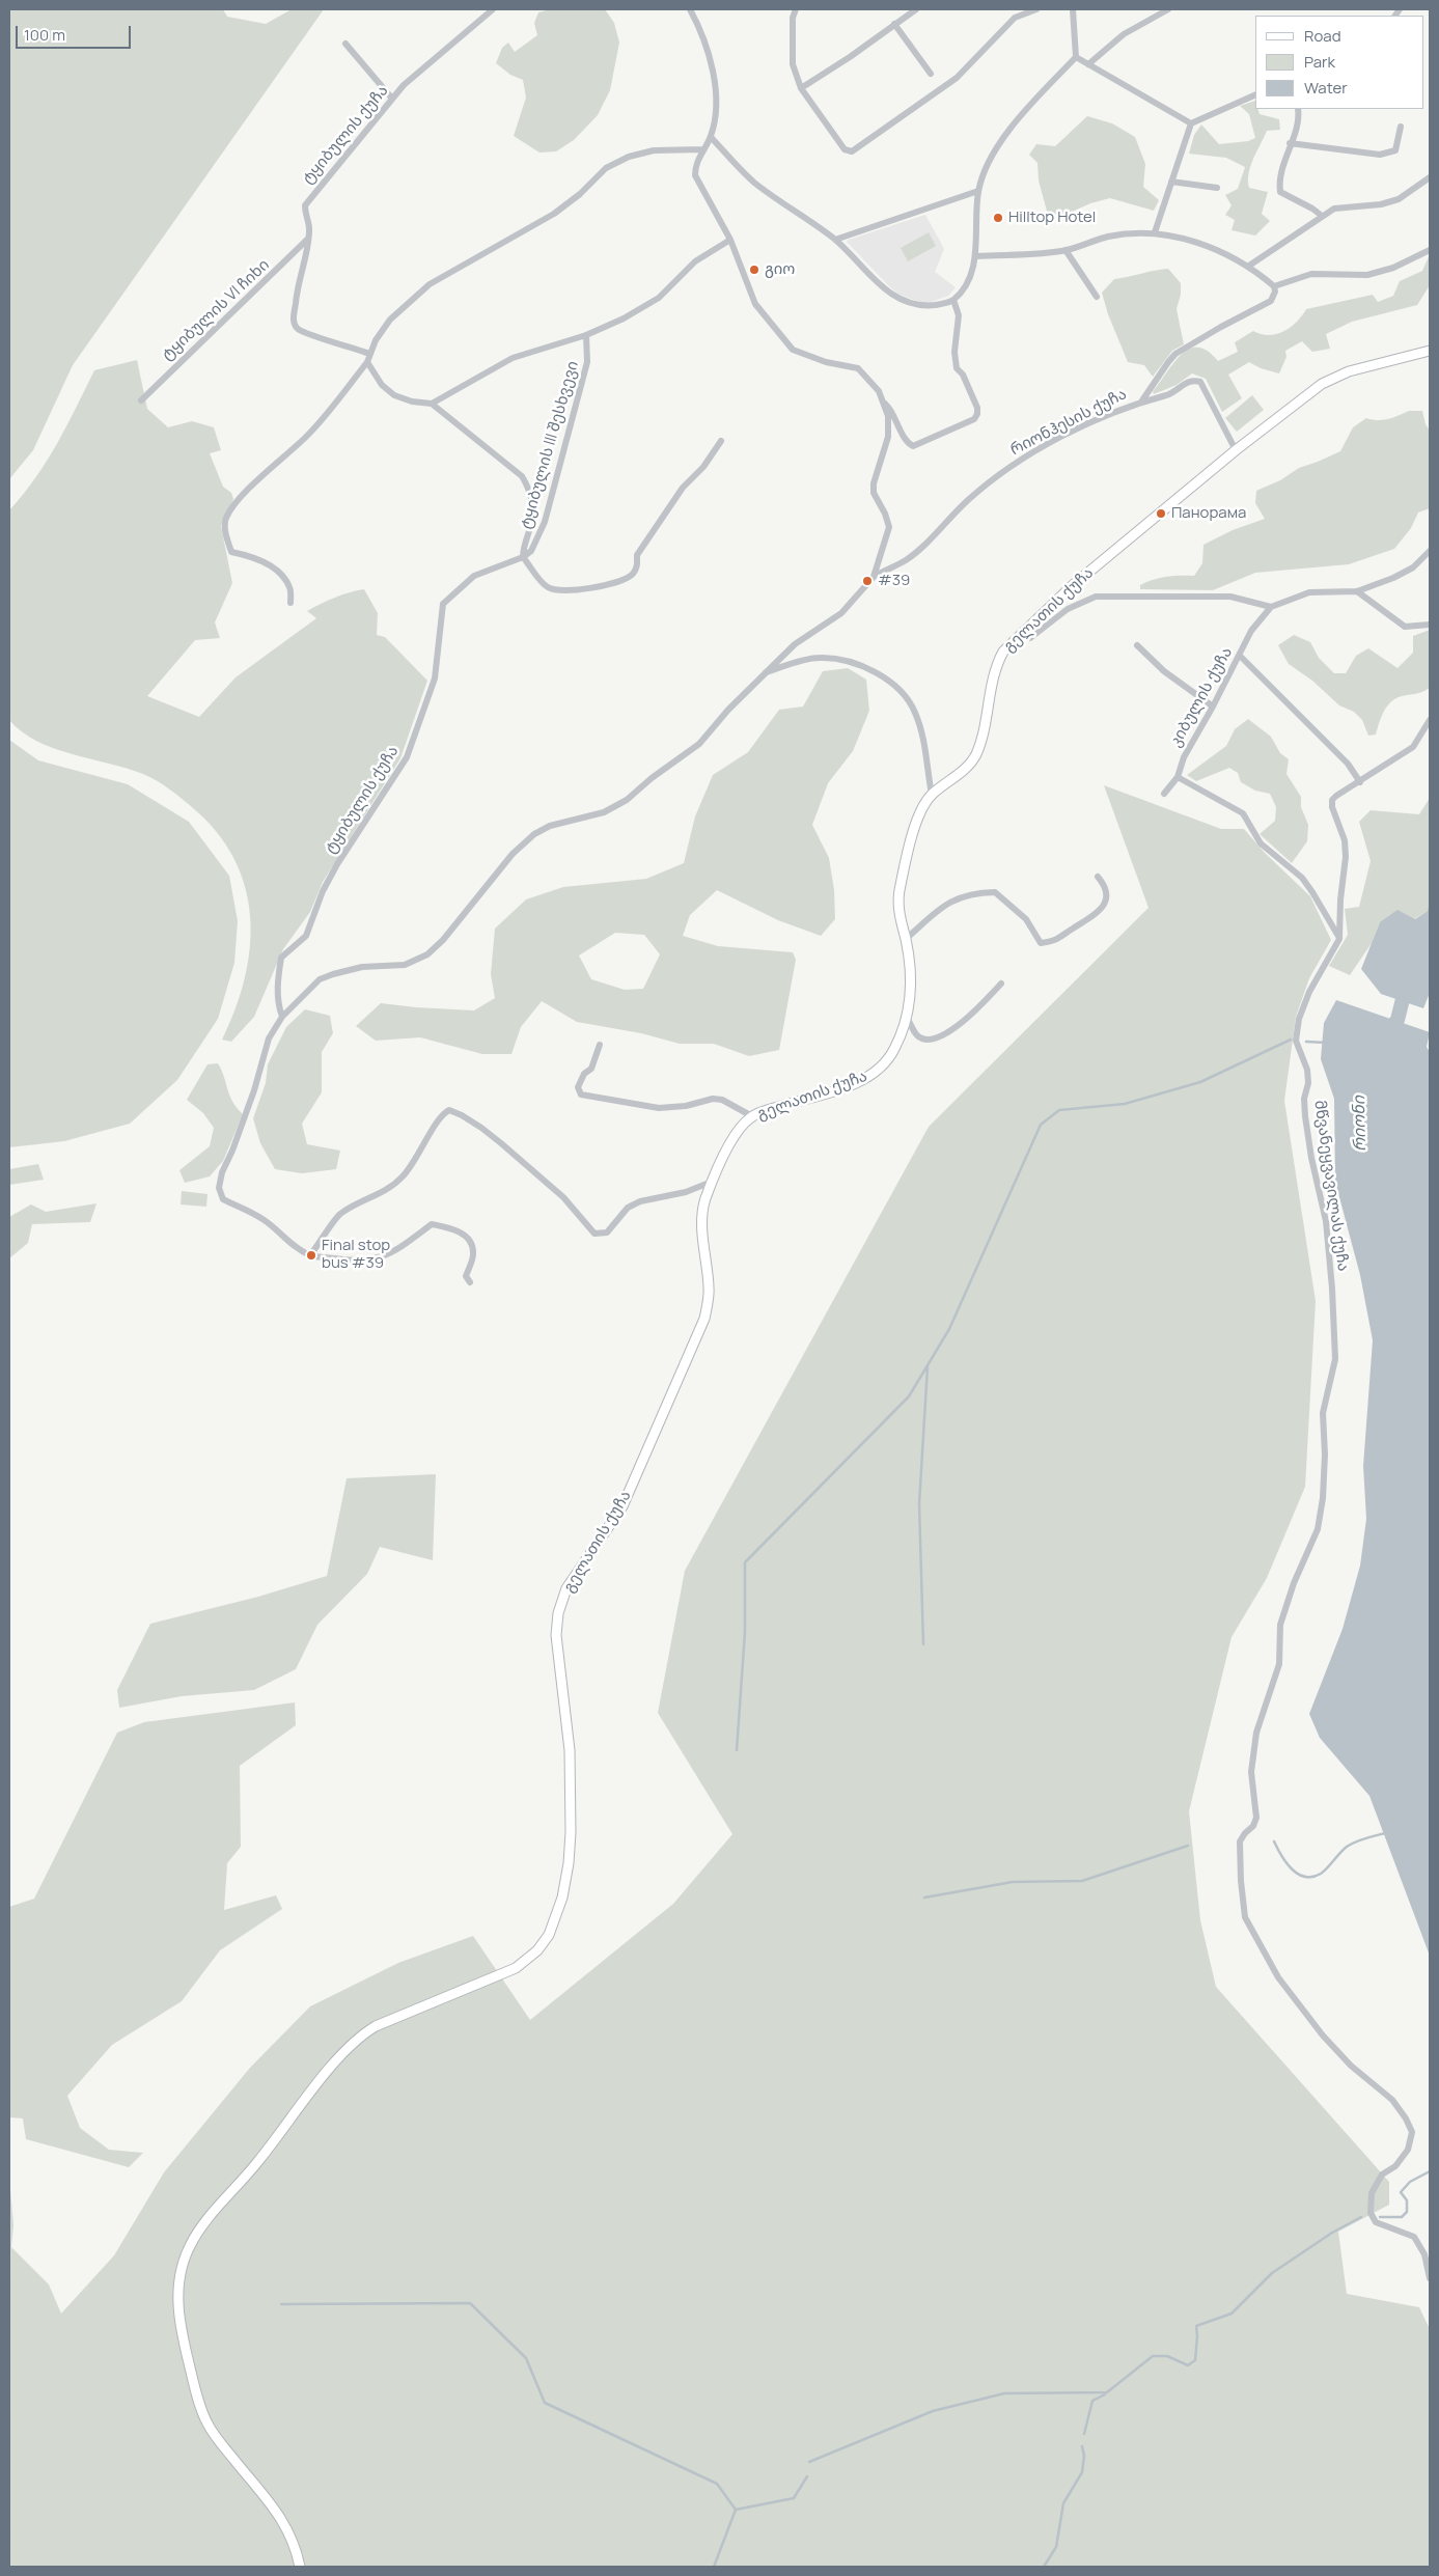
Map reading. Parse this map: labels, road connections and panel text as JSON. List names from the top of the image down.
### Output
{
  "streets": {
    "main road": ["გელათის ქუჩა"],
    "street": [
      "ტყიბულის ქუჩა",
      "ტყიბულის VI ჩიხი",
      "რიონჰესის ქუჩა",
      "ტყიბულის III შესხვევი",
      "კიბულის ქუჩა",
      "მწვანეყვავილას ქუჩა"
    ]
  },
  "crossings": [
    ["ტყიბულის ქუჩა", "ტყიბულის VI ჩიხი"],
    ["ტყიბულის ქუჩა", "ტყიბულის III შესხვევი"],
    ["რიონჰესის ქუჩა", "გელათის ქუჩა"]
  ],
  "water": ["რიონი"],
  "places": [
    "Hilltop Hotel",
    "გიო",
    "Панорама",
    "#39",
    "Final stop bus #39"
  ],
  "legend": ["Road", "Park", "Water"],
  "scale_bar": "100 m"
}
